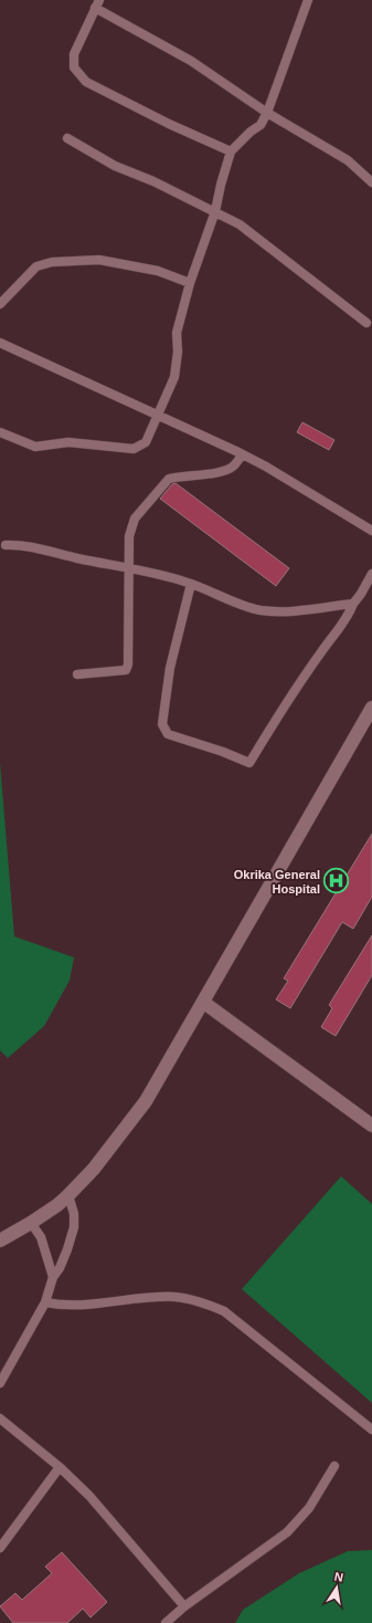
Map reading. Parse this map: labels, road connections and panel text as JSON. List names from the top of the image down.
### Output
{
  "places": {
    "hospital": ["Okrika General Hospital"]
  },
  "north": "top"
}
